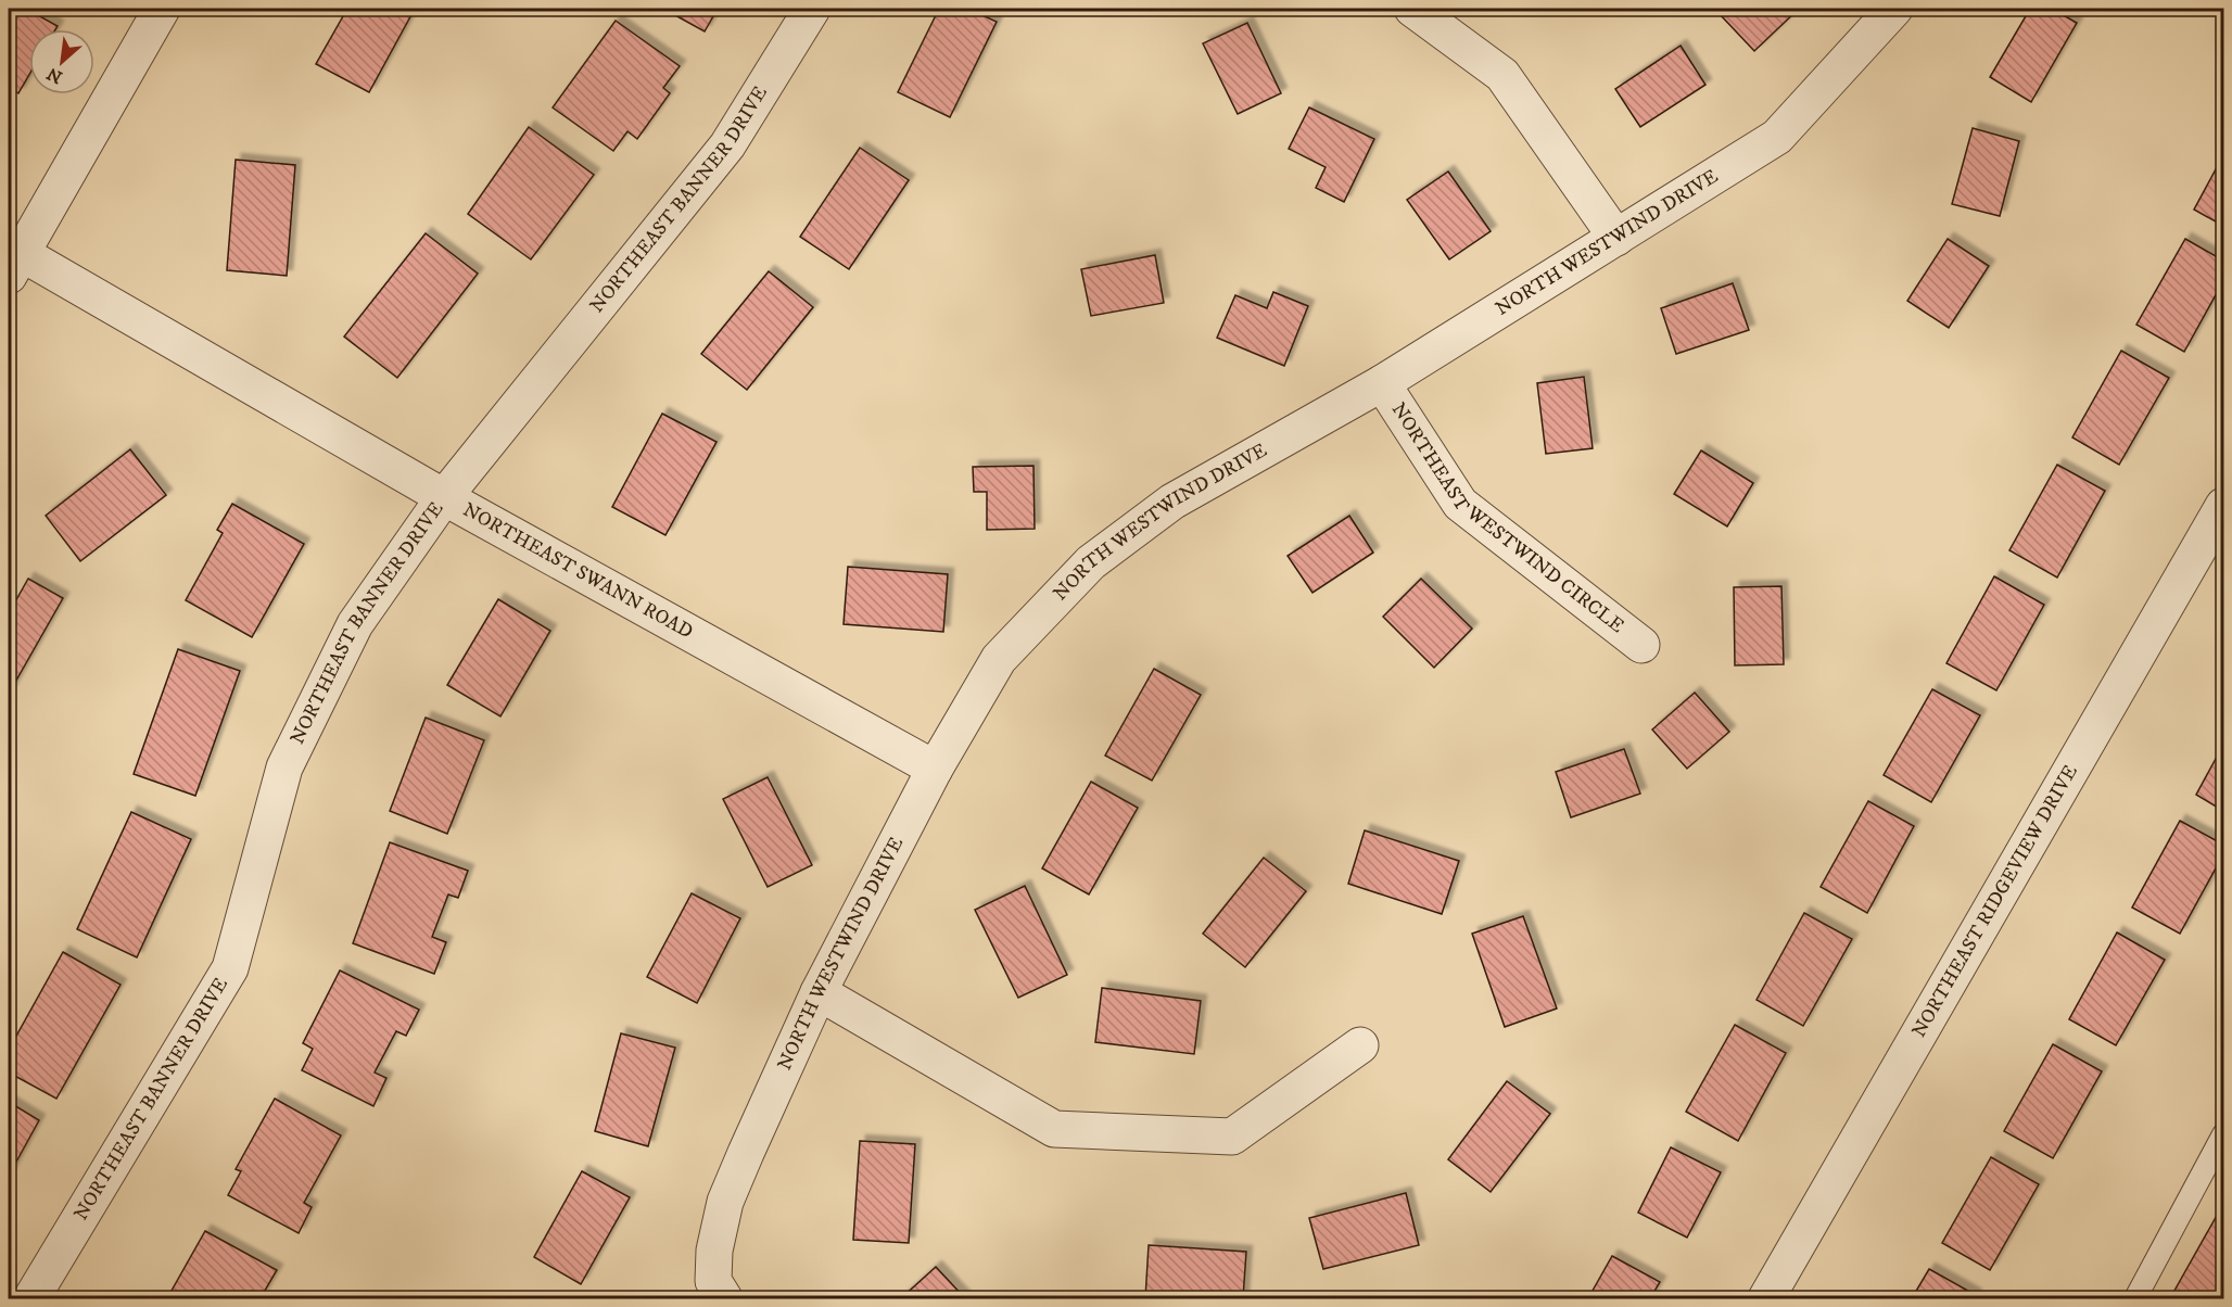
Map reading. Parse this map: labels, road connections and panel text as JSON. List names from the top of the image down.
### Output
{
  "streets": {
    "street": [
      "NORTHEAST BANNER DRIVE",
      "NORTH WESTWIND DRIVE",
      "NORTHEAST WESTWIND CIRCLE",
      "NORTHEAST SWANN ROAD",
      "NORTHEAST RIDGEVIEW DRIVE"
    ]
  },
  "crossings": [
    ["NORTHEAST BANNER DRIVE", "NORTHEAST SWANN ROAD"],
    ["NORTH WESTWIND DRIVE", "NORTHEAST WESTWIND CIRCLE"],
    ["NORTH WESTWIND DRIVE", "NORTHEAST SWANN ROAD"]
  ],
  "north": "bottom left"
}
